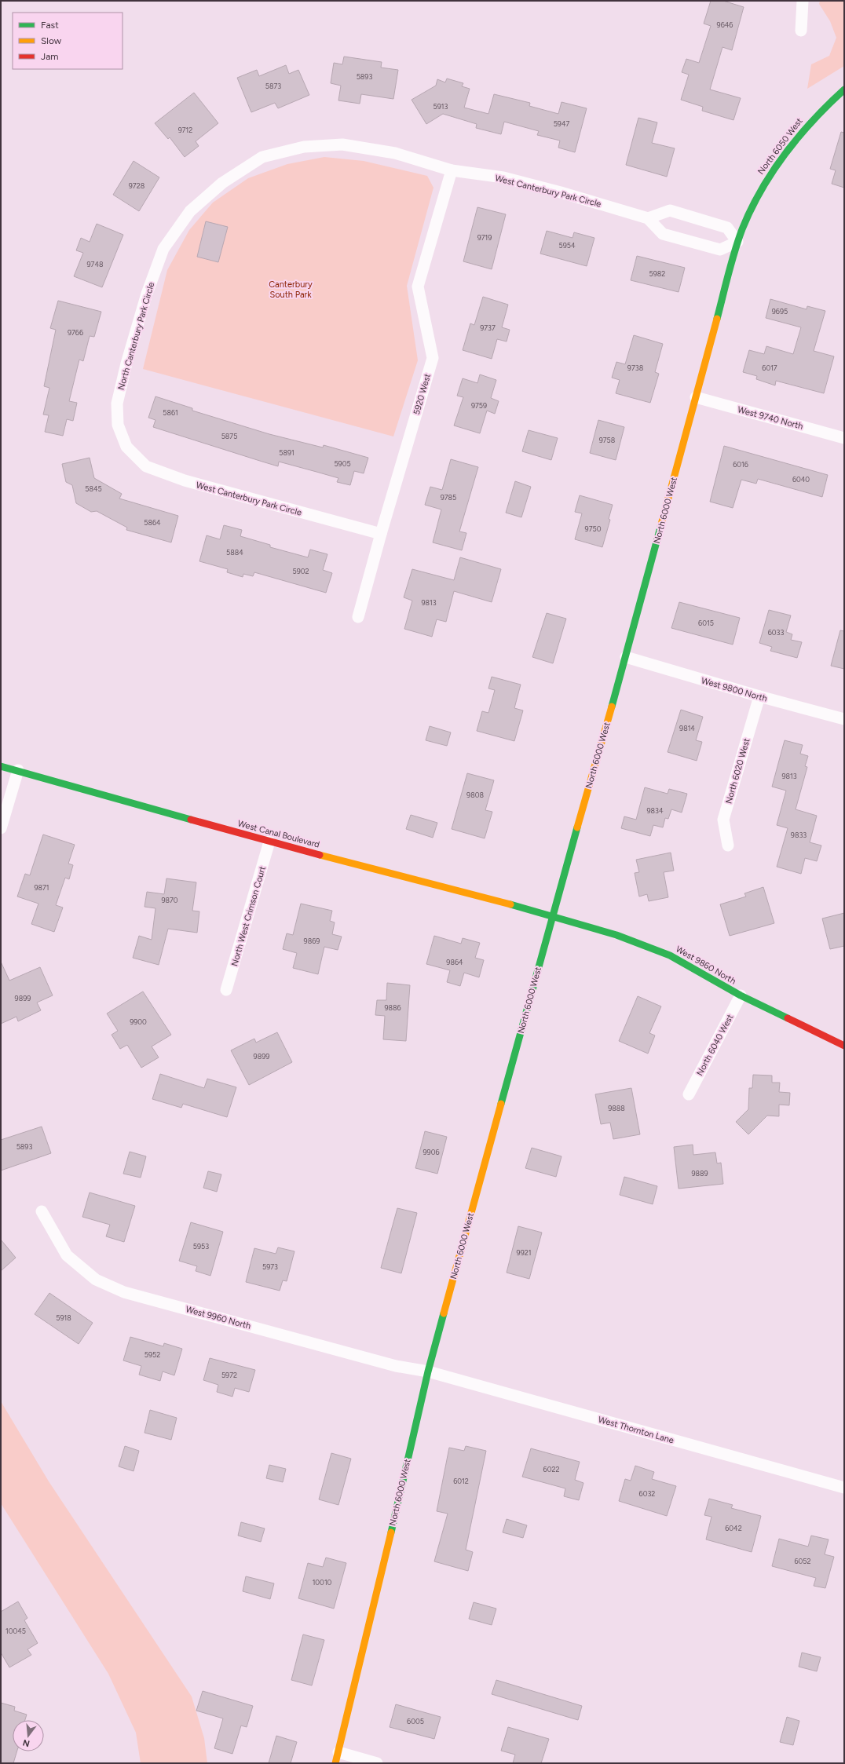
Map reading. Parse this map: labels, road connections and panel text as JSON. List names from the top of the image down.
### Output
{
  "streets": {
    "street": [
      "North 6050 West",
      "West Canterbury Park Circle",
      "North Canterbury Park Circle",
      "5920 West",
      "West 9740 North",
      "North 6000 West",
      "West 9800 North",
      "North 6020 West",
      "West Canal Boulevard",
      "North West Crimson Court",
      "West 9860 North",
      "North 6040 West",
      "West 9960 North",
      "West Thornton Lane"
    ]
  },
  "crossings": [
    ["North 6050 West", "North 6000 West"],
    ["West Canterbury Park Circle", "North Canterbury Park Circle"],
    ["West Canterbury Park Circle", "5920 West"],
    ["West 9740 North", "North 6000 West"],
    ["North 6000 West", "West 9800 North"],
    ["North 6000 West", "West Canal Boulevard"],
    ["North 6000 West", "West 9860 North"],
    ["North 6000 West", "West 9960 North"],
    ["North 6000 West", "West Thornton Lane"],
    ["West 9800 North", "North 6020 West"],
    ["West Canal Boulevard", "North West Crimson Court"],
    ["West Canal Boulevard", "West 9860 North"],
    ["West 9860 North", "North 6040 West"],
    ["West 9960 North", "West Thornton Lane"]
  ],
  "parks": ["Canterbury South Park"],
  "house_numbers": [
    "9646",
    "5893",
    "5873",
    "5913",
    "5947",
    "9712",
    "9728",
    "9719",
    "5954",
    "9748",
    "5982",
    "9695",
    "9737",
    "9766",
    "9738",
    "6017",
    "9759",
    "5861",
    "5875",
    "9758",
    "5891",
    "5905",
    "6016",
    "6040",
    "5845",
    "9785",
    "5864",
    "9750",
    "5884",
    "5902",
    "9813",
    "6015",
    "6033",
    "9814",
    "9813",
    "9808",
    "9834",
    "9833",
    "9871",
    "9870",
    "9869",
    "9864",
    "9899",
    "9886",
    "9900",
    "9899",
    "9888",
    "5893",
    "9906",
    "9889",
    "5953",
    "9921",
    "5973",
    "5918",
    "5952",
    "5972",
    "6022",
    "6012",
    "6032",
    "6042",
    "6052",
    "10010",
    "10045",
    "6005"
  ],
  "legend": ["Fast", "Slow", "Jam"],
  "north": "bottom"
}
